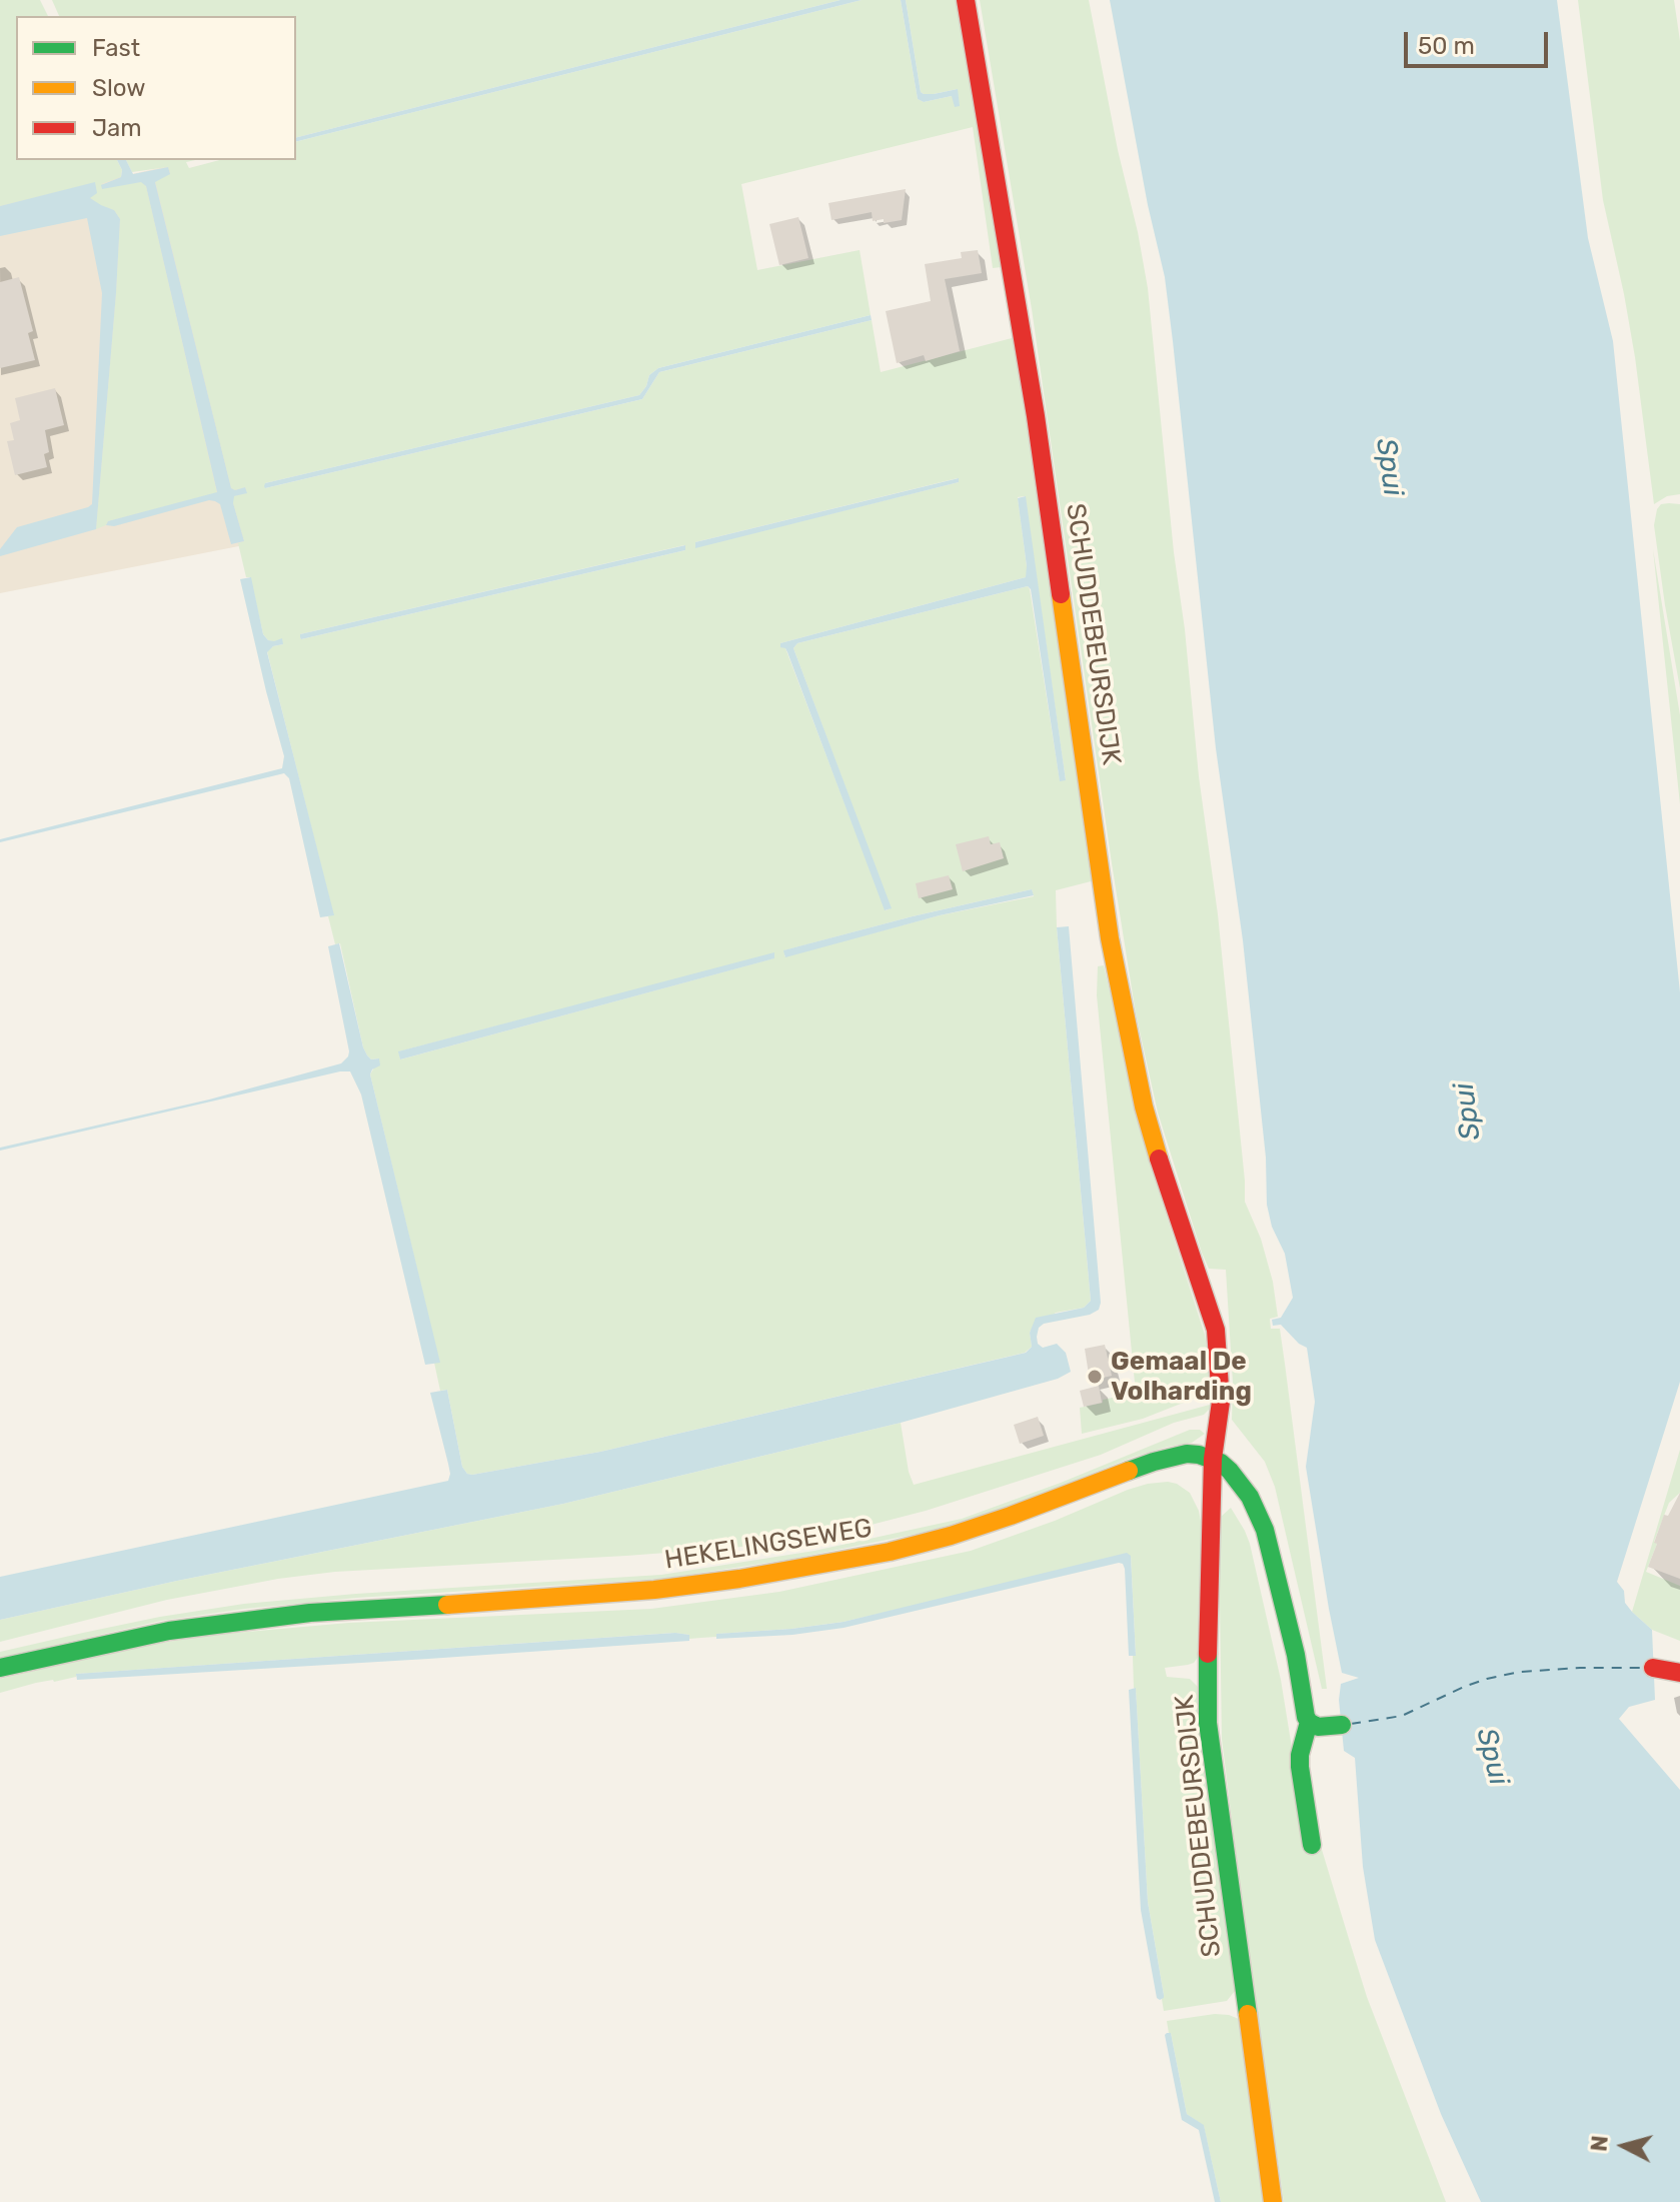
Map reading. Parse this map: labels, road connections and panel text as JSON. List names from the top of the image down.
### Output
{
  "streets": {
    "street": ["SCHUDDEBEURSDIJK", "HEKELINGSEWEG"]
  },
  "crossings": [
    ["SCHUDDEBEURSDIJK", "HEKELINGSEWEG"]
  ],
  "water": ["Spui"],
  "places": ["Gemaal De Volharding"],
  "legend": ["Fast", "Slow", "Jam"],
  "scale_bar": "50 m",
  "north": "left"
}
